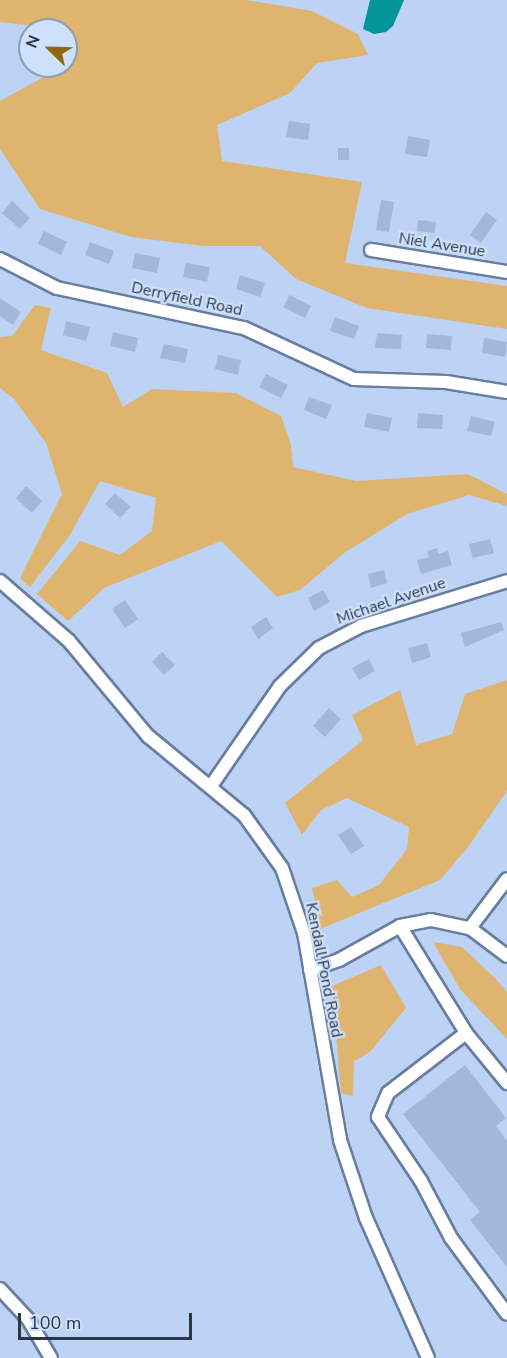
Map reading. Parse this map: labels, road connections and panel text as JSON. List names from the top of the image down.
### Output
{
  "streets": {
    "street": [
      "Niel Avenue",
      "Derryfield Road",
      "Michael Avenue",
      "Kendall Pond Road"
    ]
  },
  "crossings": [
    ["Michael Avenue", "Kendall Pond Road"]
  ],
  "scale_bar": "100 m",
  "north": "top left"
}
